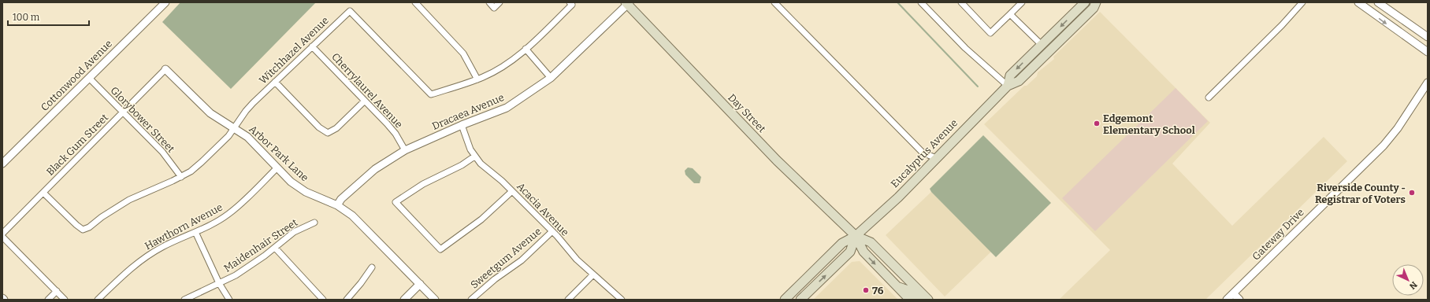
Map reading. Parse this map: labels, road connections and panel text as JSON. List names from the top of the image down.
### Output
{
  "streets": {
    "main road": ["Day Street", "Eucalyptus Avenue"],
    "street": [
      "Witchhazel Avenue",
      "Cottonwood Avenue",
      "Cherrylaurel Avenue",
      "Dracaea Avenue",
      "Glorybower Street",
      "Black Gum Street",
      "Arbor Park Lane",
      "Acacia Avenue",
      "Hawthorn Avenue",
      "Gateway Drive",
      "Maidenhair Street",
      "Sweetgum Avenue"
    ]
  },
  "crossings": [
    ["Witchhazel Avenue", "Cherrylaurel Avenue"],
    ["Witchhazel Avenue", "Glorybower Street"],
    ["Witchhazel Avenue", "Black Gum Street"],
    ["Witchhazel Avenue", "Arbor Park Lane"],
    ["Cottonwood Avenue", "Glorybower Street"],
    ["Cherrylaurel Avenue", "Dracaea Avenue"],
    ["Dracaea Avenue", "Day Street"],
    ["Dracaea Avenue", "Arbor Park Lane"],
    ["Dracaea Avenue", "Acacia Avenue"],
    ["Day Street", "Eucalyptus Avenue"],
    ["Glorybower Street", "Black Gum Street"],
    ["Black Gum Street", "Arbor Park Lane"],
    ["Arbor Park Lane", "Hawthorn Avenue"],
    ["Acacia Avenue", "Sweetgum Avenue"]
  ],
  "places": ["Edgemont Elementary School", "Riverside County - Registrar of Voters", "76"],
  "scale_bar": "100 m",
  "north": "bottom right"
}
